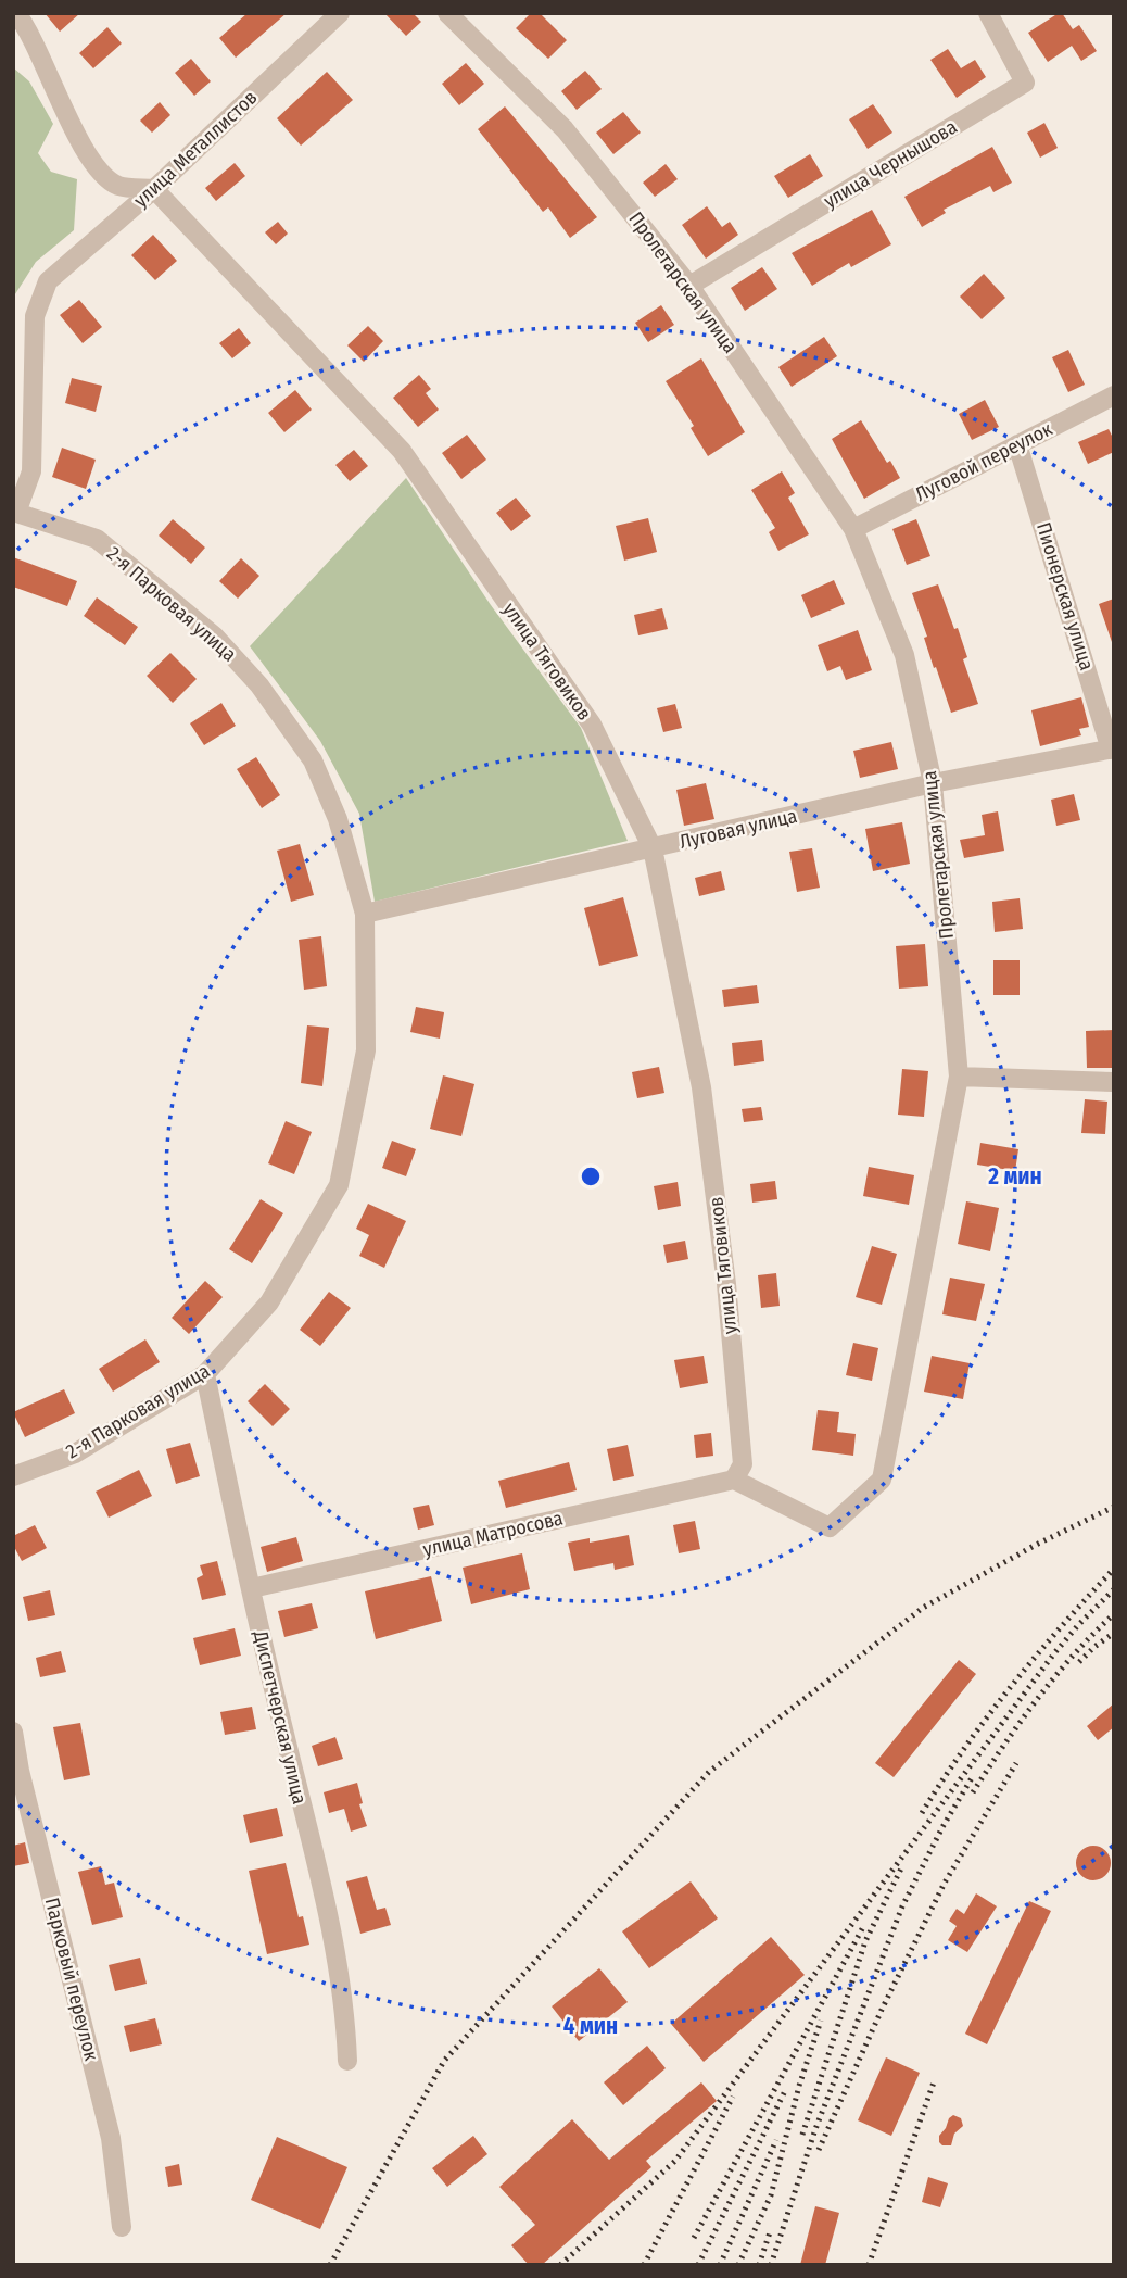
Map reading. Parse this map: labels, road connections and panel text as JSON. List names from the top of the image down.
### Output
{
  "streets": {
    "street": [
      "улица Металлистов",
      "улица Чернышова",
      "Пролетарская улица",
      "Луговой переулок",
      "Пионерская улица",
      "2-я Парковая улица",
      "улица Тяговиков",
      "Луговая улица",
      "улица Матросова",
      "Диспетчерская улица",
      "Парковый переулок"
    ]
  },
  "crossings": [
    ["улица Металлистов", "2-я Парковая улица"],
    ["улица Металлистов", "улица Тяговиков"],
    ["улица Чернышова", "Пролетарская улица"],
    ["Пролетарская улица", "Луговой переулок"],
    ["Пролетарская улица", "улица Тяговиков"],
    ["Пролетарская улица", "Луговая улица"],
    ["Пролетарская улица", "улица Матросова"],
    ["Луговой переулок", "Пионерская улица"],
    ["Пионерская улица", "Луговая улица"],
    ["2-я Парковая улица", "Луговая улица"],
    ["2-я Парковая улица", "Диспетчерская улица"],
    ["улица Тяговиков", "Луговая улица"],
    ["улица Тяговиков", "улица Матросова"],
    ["улица Матросова", "Диспетчерская улица"]
  ],
  "rings": ["2 мин", "4 мин"]
}
